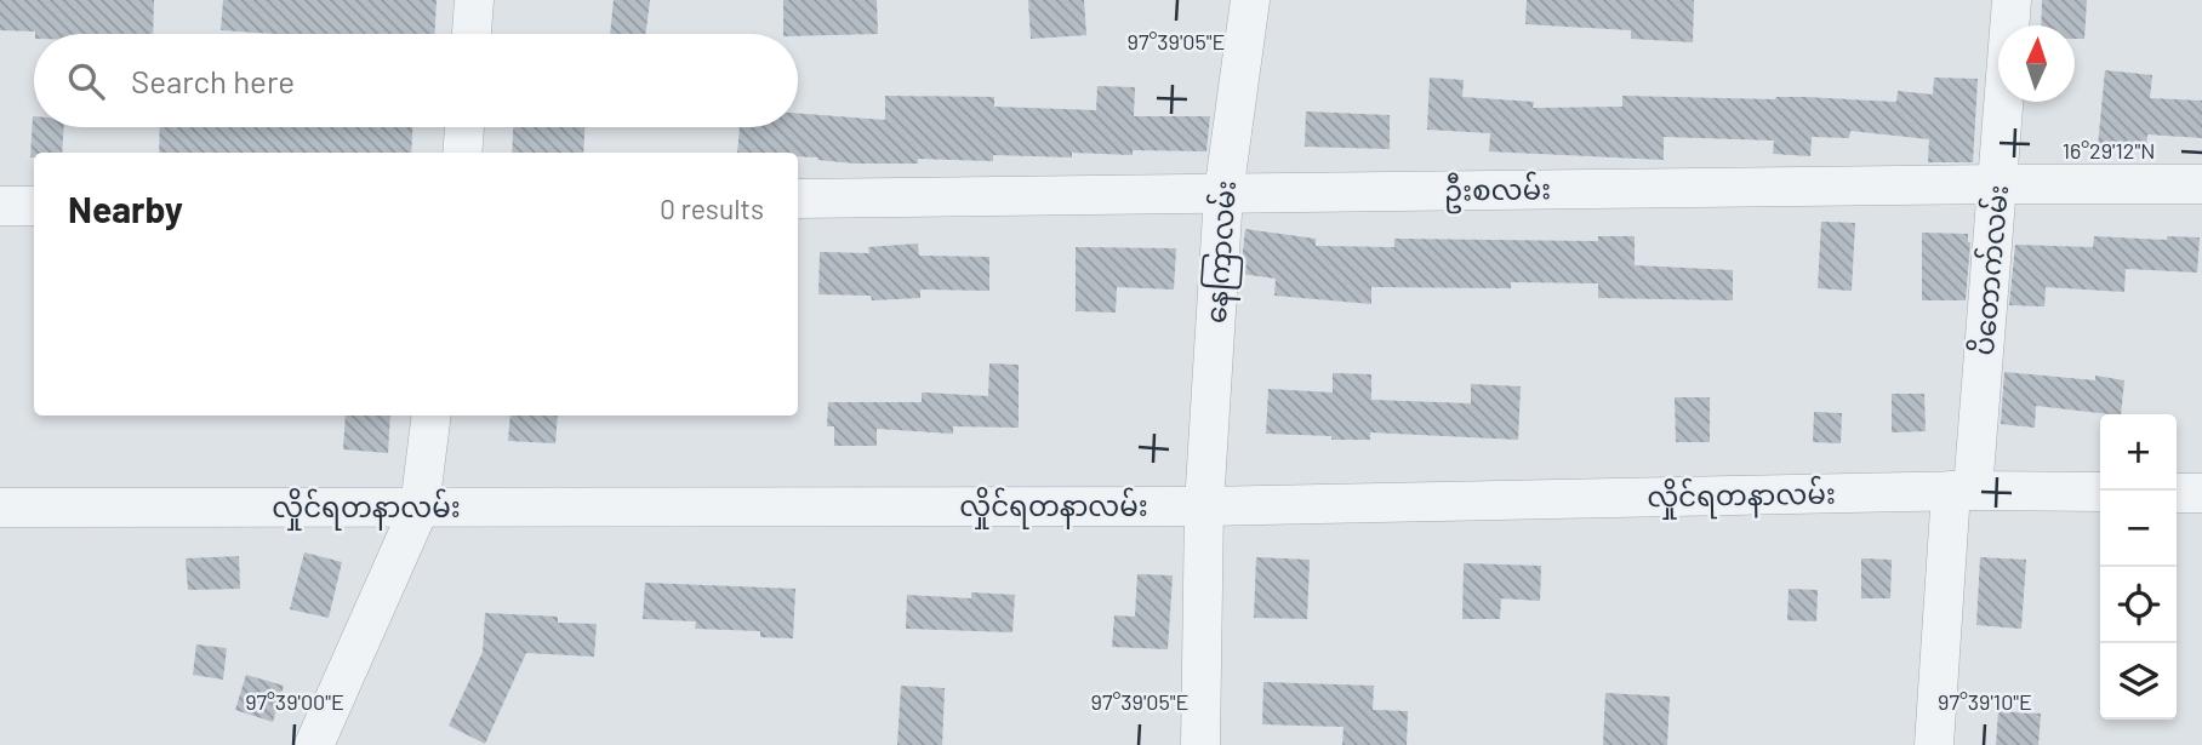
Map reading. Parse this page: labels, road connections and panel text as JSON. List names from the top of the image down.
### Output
{
  "streets": {
    "street": [
      "ဦးစလမ်း",
      "နေကြာလမ်း",
      "ပိတောက်လမ်း",
      "လှိုင်ရတနာလမ်း"
    ]
  },
  "crossings": [
    ["ဦးစလမ်း", "နေကြာလမ်း"],
    ["ဦးစလမ်း", "ပိတောက်လမ်း"],
    ["နေကြာလမ်း", "လှိုင်ရတနာလမ်း"],
    ["ပိတောက်လမ်း", "လှိုင်ရတနာလမ်း"]
  ],
  "north": "top",
  "page": {
    "search": "Search here",
    "heading": ["Nearby", "0 results"],
    "map_buttons": ["+", "−"]
  },
  "coordinates": [
    "97°39'05\"E",
    "16°29'12\"N",
    "97°39'00\"E",
    "97°39'10\"E"
  ]
}
